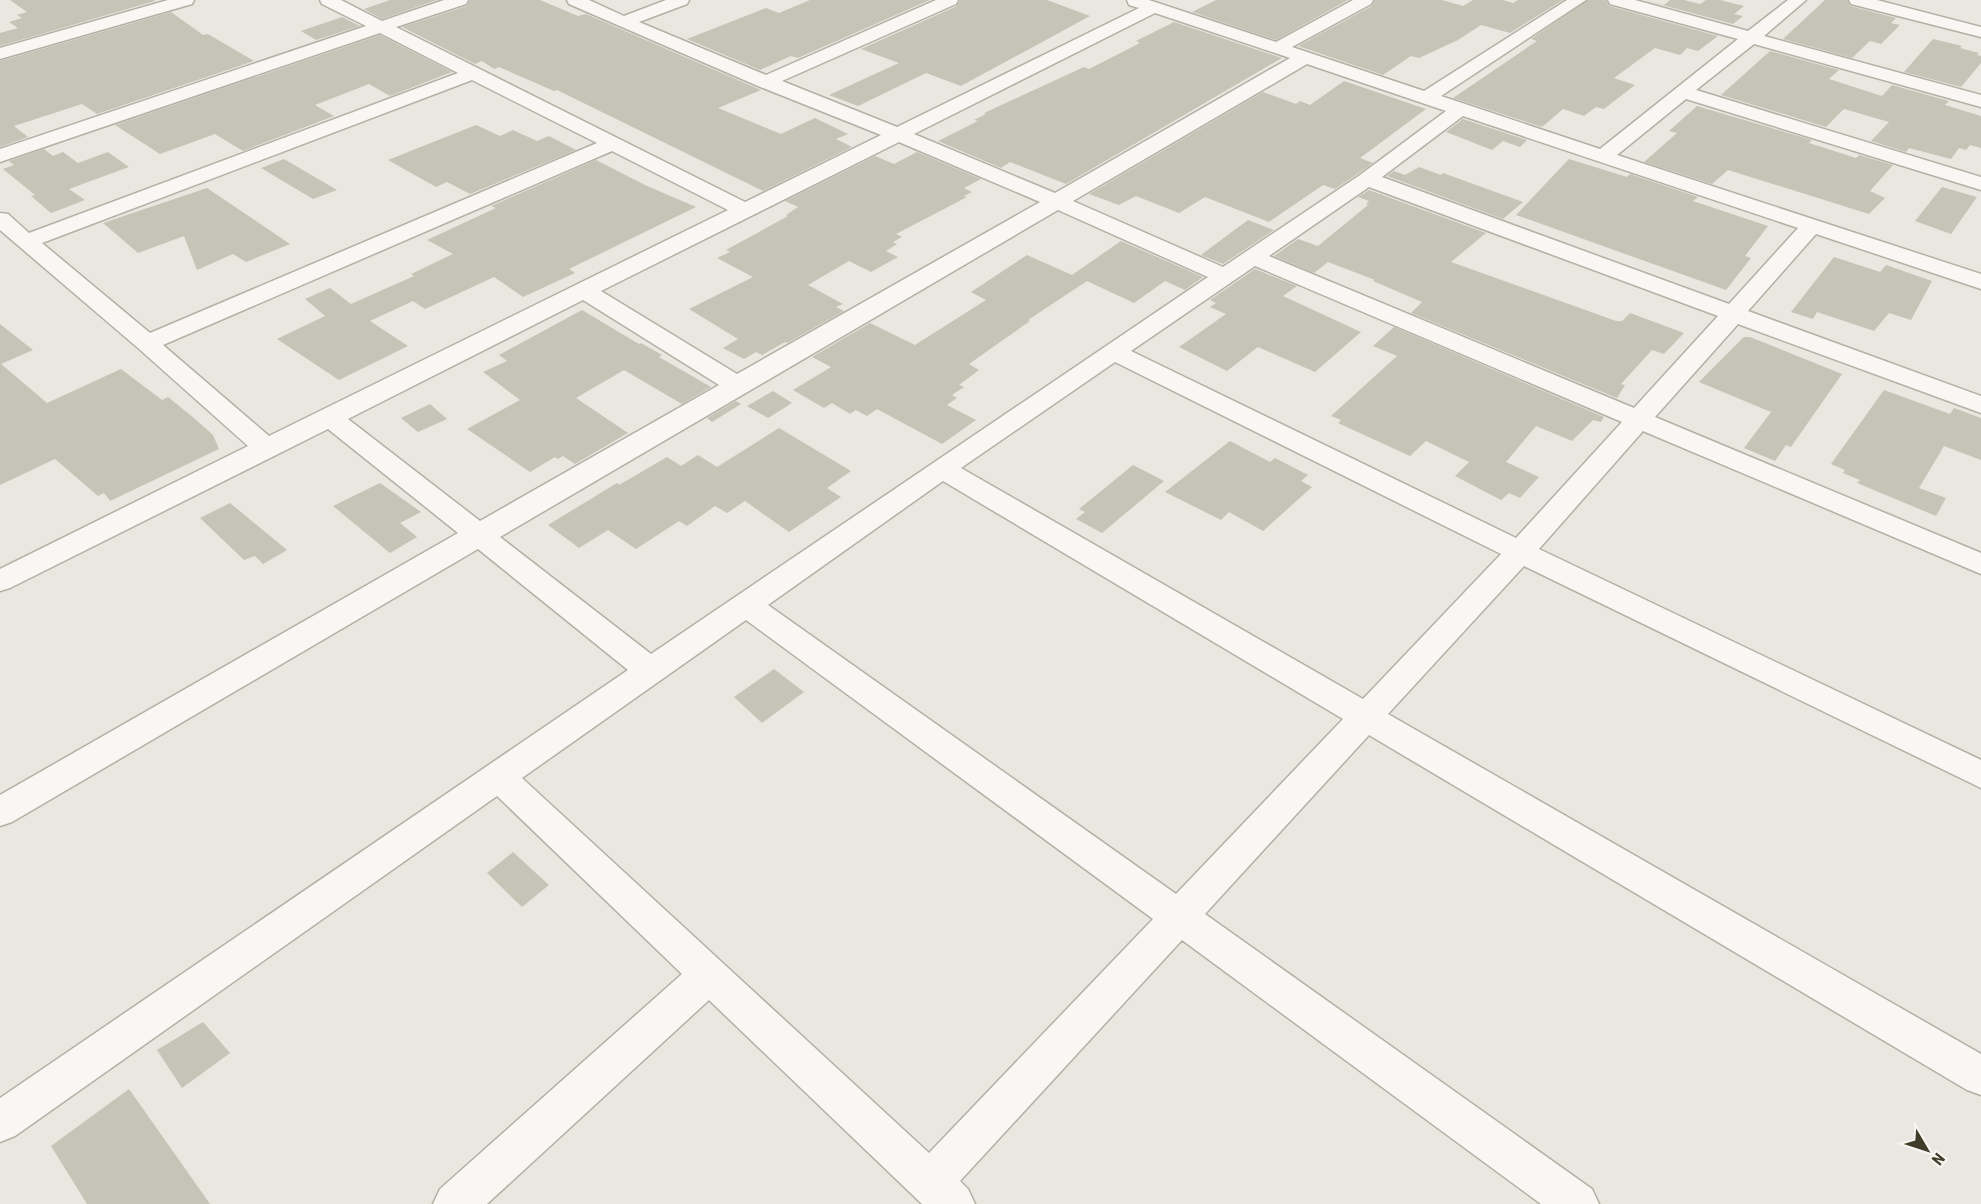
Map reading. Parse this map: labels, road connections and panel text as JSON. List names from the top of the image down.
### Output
{
  "north": "bottom right"
}
